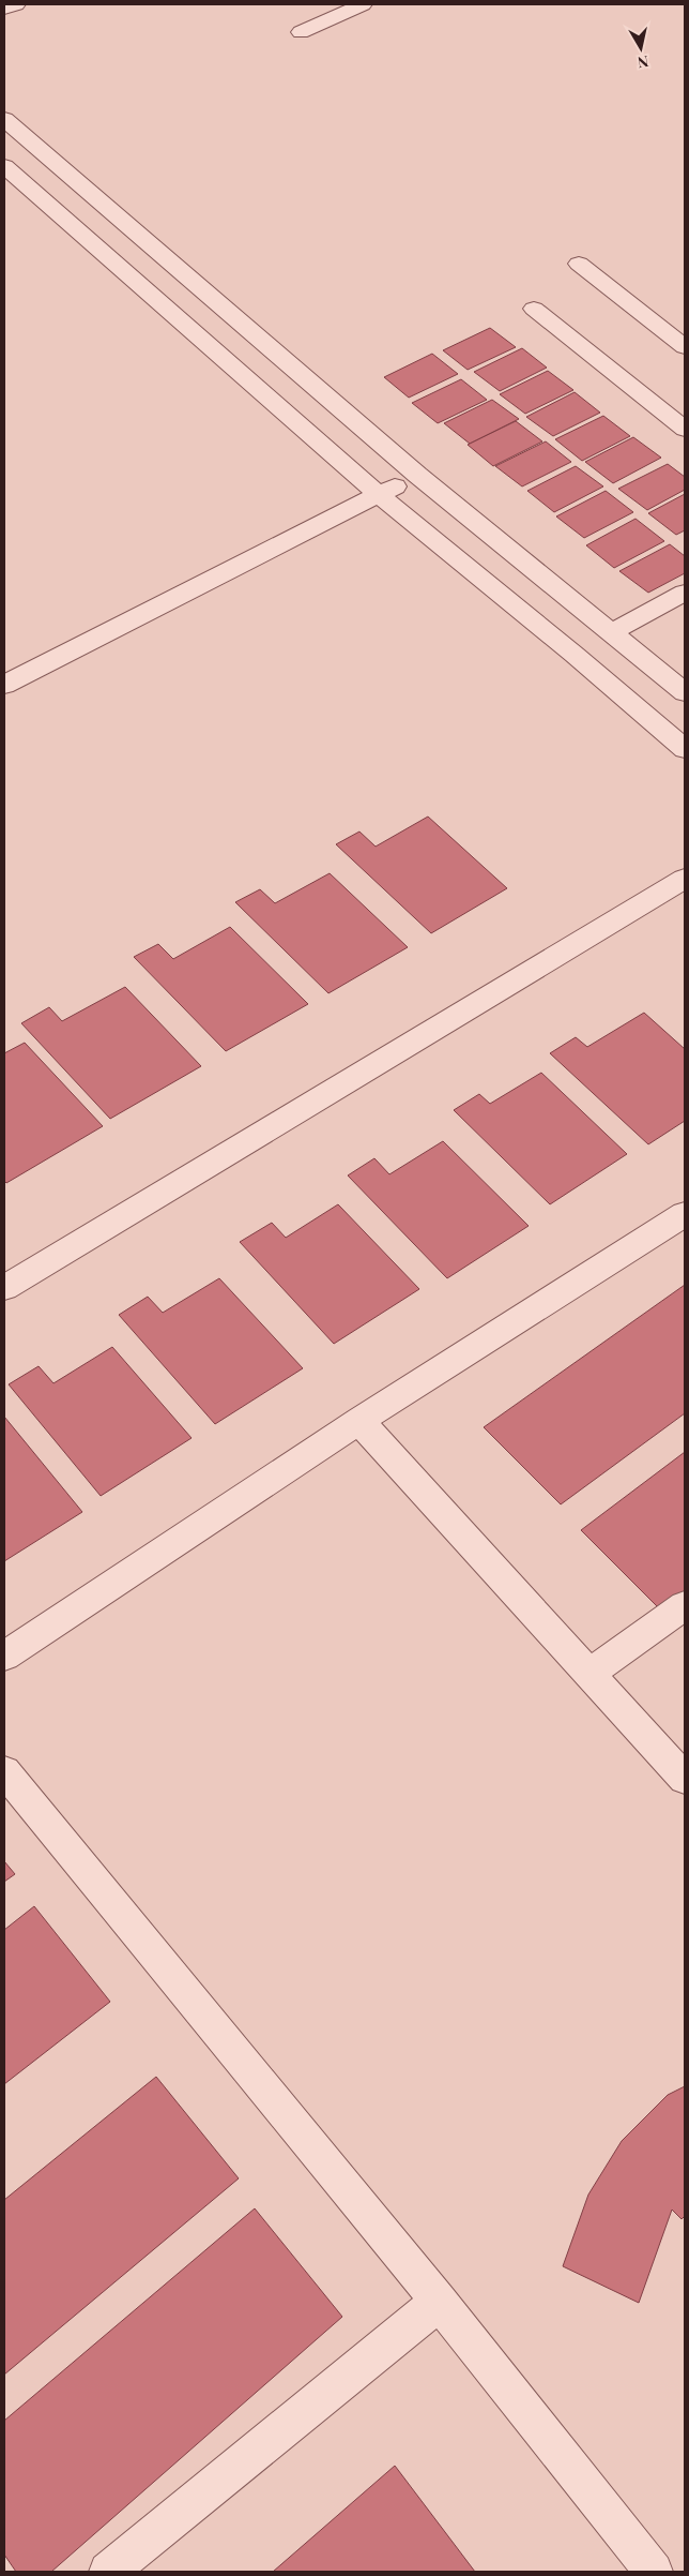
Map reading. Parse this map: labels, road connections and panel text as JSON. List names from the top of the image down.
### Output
{
  "north": "bottom"
}
